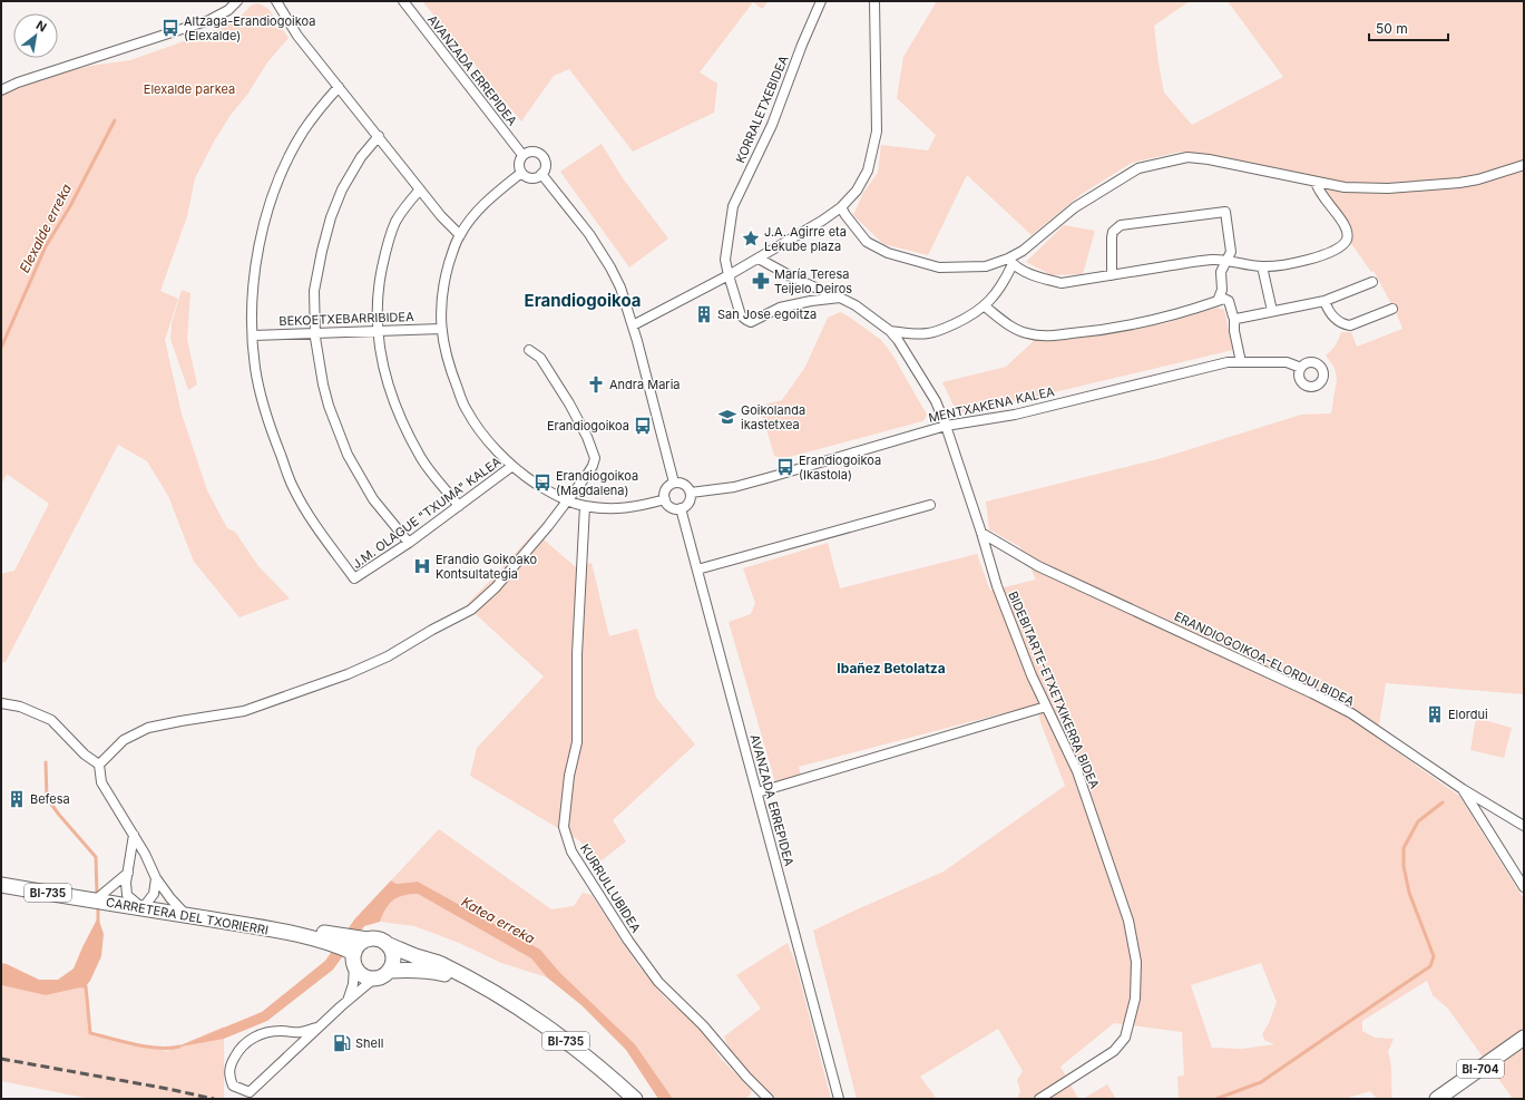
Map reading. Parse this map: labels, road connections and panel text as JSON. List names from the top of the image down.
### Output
{
  "streets": {
    "main road": ["BI-735", "CARRETERA DEL TXORIERRI", "BI-704"],
    "street": [
      "AVANZADA ERREPIDEA",
      "KORRALETXEBIDEA",
      "BEKOETXEBARRIBIDEA",
      "MENTXAKENA KALEA",
      "J.M. OLAGUE \"TXUMA\" KALEA",
      "ERANDIOGOIKOA-ELORDUI BIDEA",
      "BIDEBITARTE-ETXETXIKERRA BIDEA",
      "KURRULLUBIDEA"
    ]
  },
  "crossings": [
    ["AVANZADA ERREPIDEA", "MENTXAKENA KALEA"],
    ["KORRALETXEBIDEA", "BIDEBITARTE-ETXETXIKERRA BIDEA"],
    ["BEKOETXEBARRIBIDEA", "J.M. OLAGUE \"TXUMA\" KALEA"],
    ["MENTXAKENA KALEA", "BIDEBITARTE-ETXETXIKERRA BIDEA"],
    ["ERANDIOGOIKOA-ELORDUI BIDEA", "BIDEBITARTE-ETXETXIKERRA BIDEA"],
    ["BI-735", "CARRETERA DEL TXORIERRI"]
  ],
  "districts": ["Erandiogoikoa", "Ibañez Betolatza"],
  "water": ["Elexalde erreka", "Katea erreka"],
  "parks": ["Elexalde parkea"],
  "places": {
    "bus stop": [
      "Altzaga-Erandiogoikoa (Elexalde)",
      "Erandiogoikoa",
      "Erandiogoikoa (Ikastola)",
      "Erandiogoikoa (Magdalena)"
    ],
    "place": ["J.A. Agirre eta Lekube plaza"],
    "pharmacy": ["María Teresa Teijelo Deiros"],
    "building": ["San Jose egoitza", "Elordui", "Befesa"],
    "church": ["Andra Maria"],
    "school or university": ["Goikolanda ikastetxea"],
    "hospital": ["Erandio Goikoako Kontsultategia"],
    "fuel station": ["Shell"]
  },
  "scale_bar": "50 m",
  "north": "top right"
}
